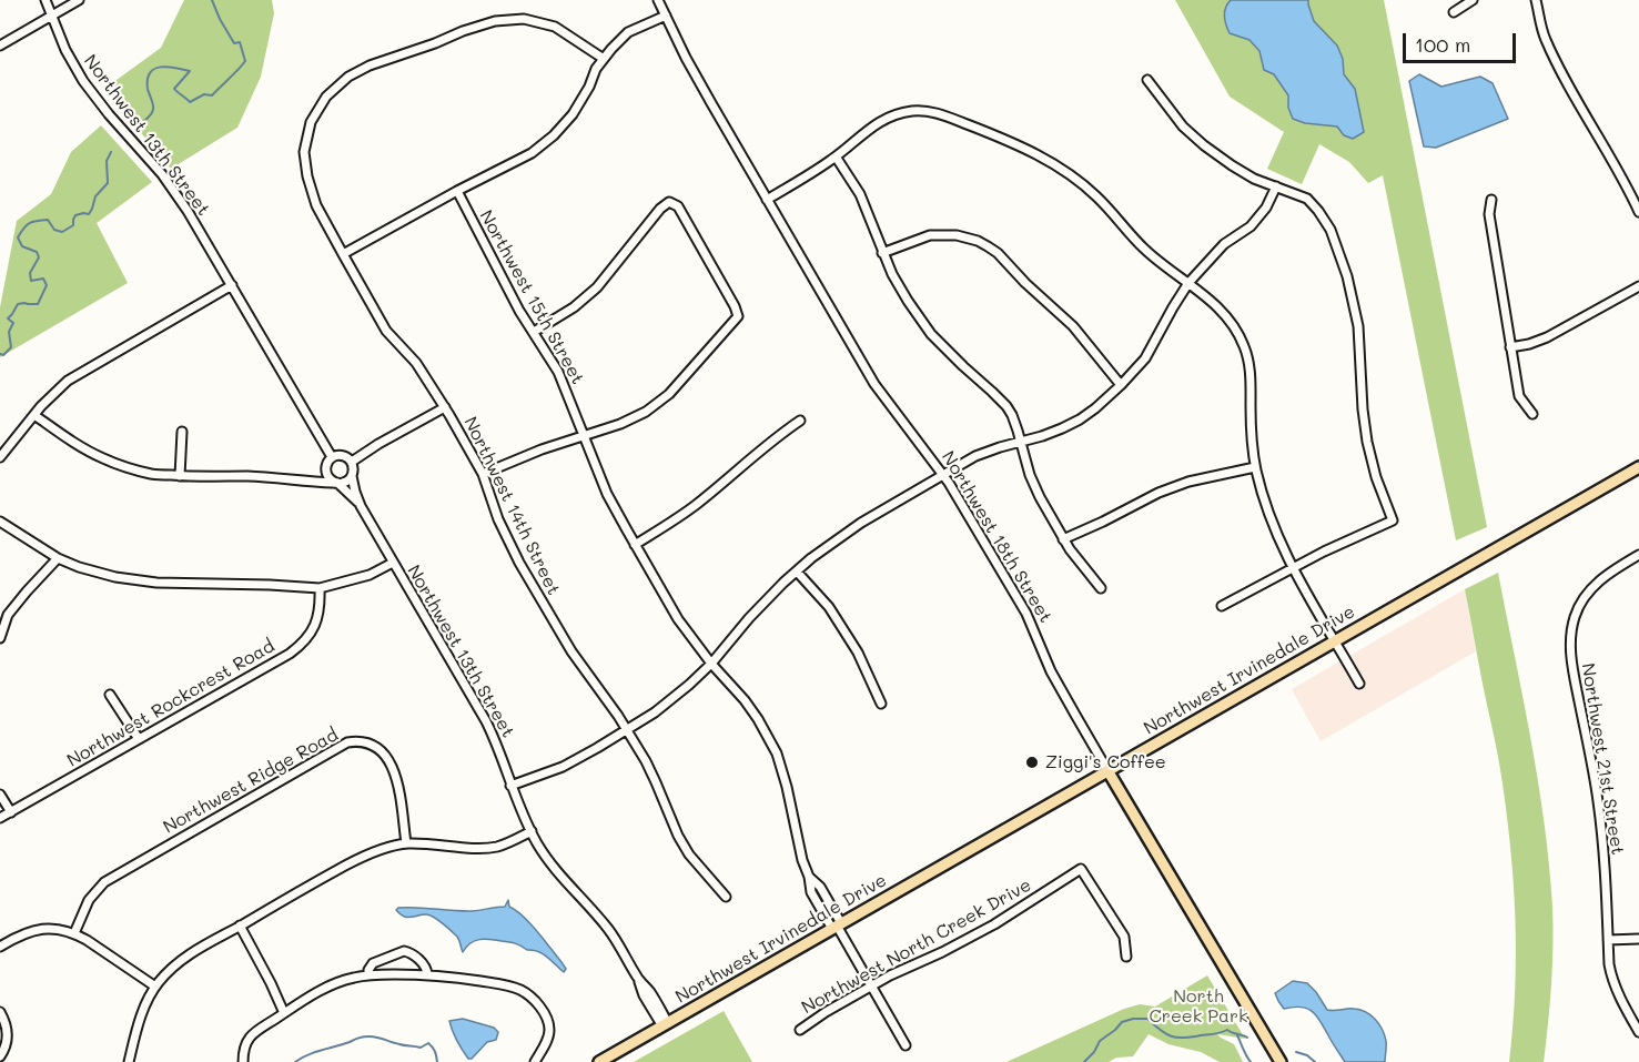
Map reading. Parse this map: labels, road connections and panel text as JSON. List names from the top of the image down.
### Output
{
  "streets": {
    "main road": ["Northwest 18th Street", "Northwest Irvinedale Drive"],
    "street": [
      "Northwest 13th Street",
      "Northwest 15th Street",
      "Northwest 14th Street",
      "Northwest Rockcrest Road",
      "Northwest 21st Street",
      "Northwest Ridge Road",
      "Northwest North Creek Drive"
    ]
  },
  "crossings": [
    ["Northwest 13th Street", "Northwest Irvinedale Drive"],
    ["Northwest 15th Street", "Northwest Irvinedale Drive"],
    ["Northwest 15th Street", "Northwest North Creek Drive"],
    ["Northwest 18th Street", "Northwest Irvinedale Drive"]
  ],
  "parks": ["North Creek Park"],
  "places": ["Ziggi's Coffee"],
  "scale_bar": "100 m"
}
